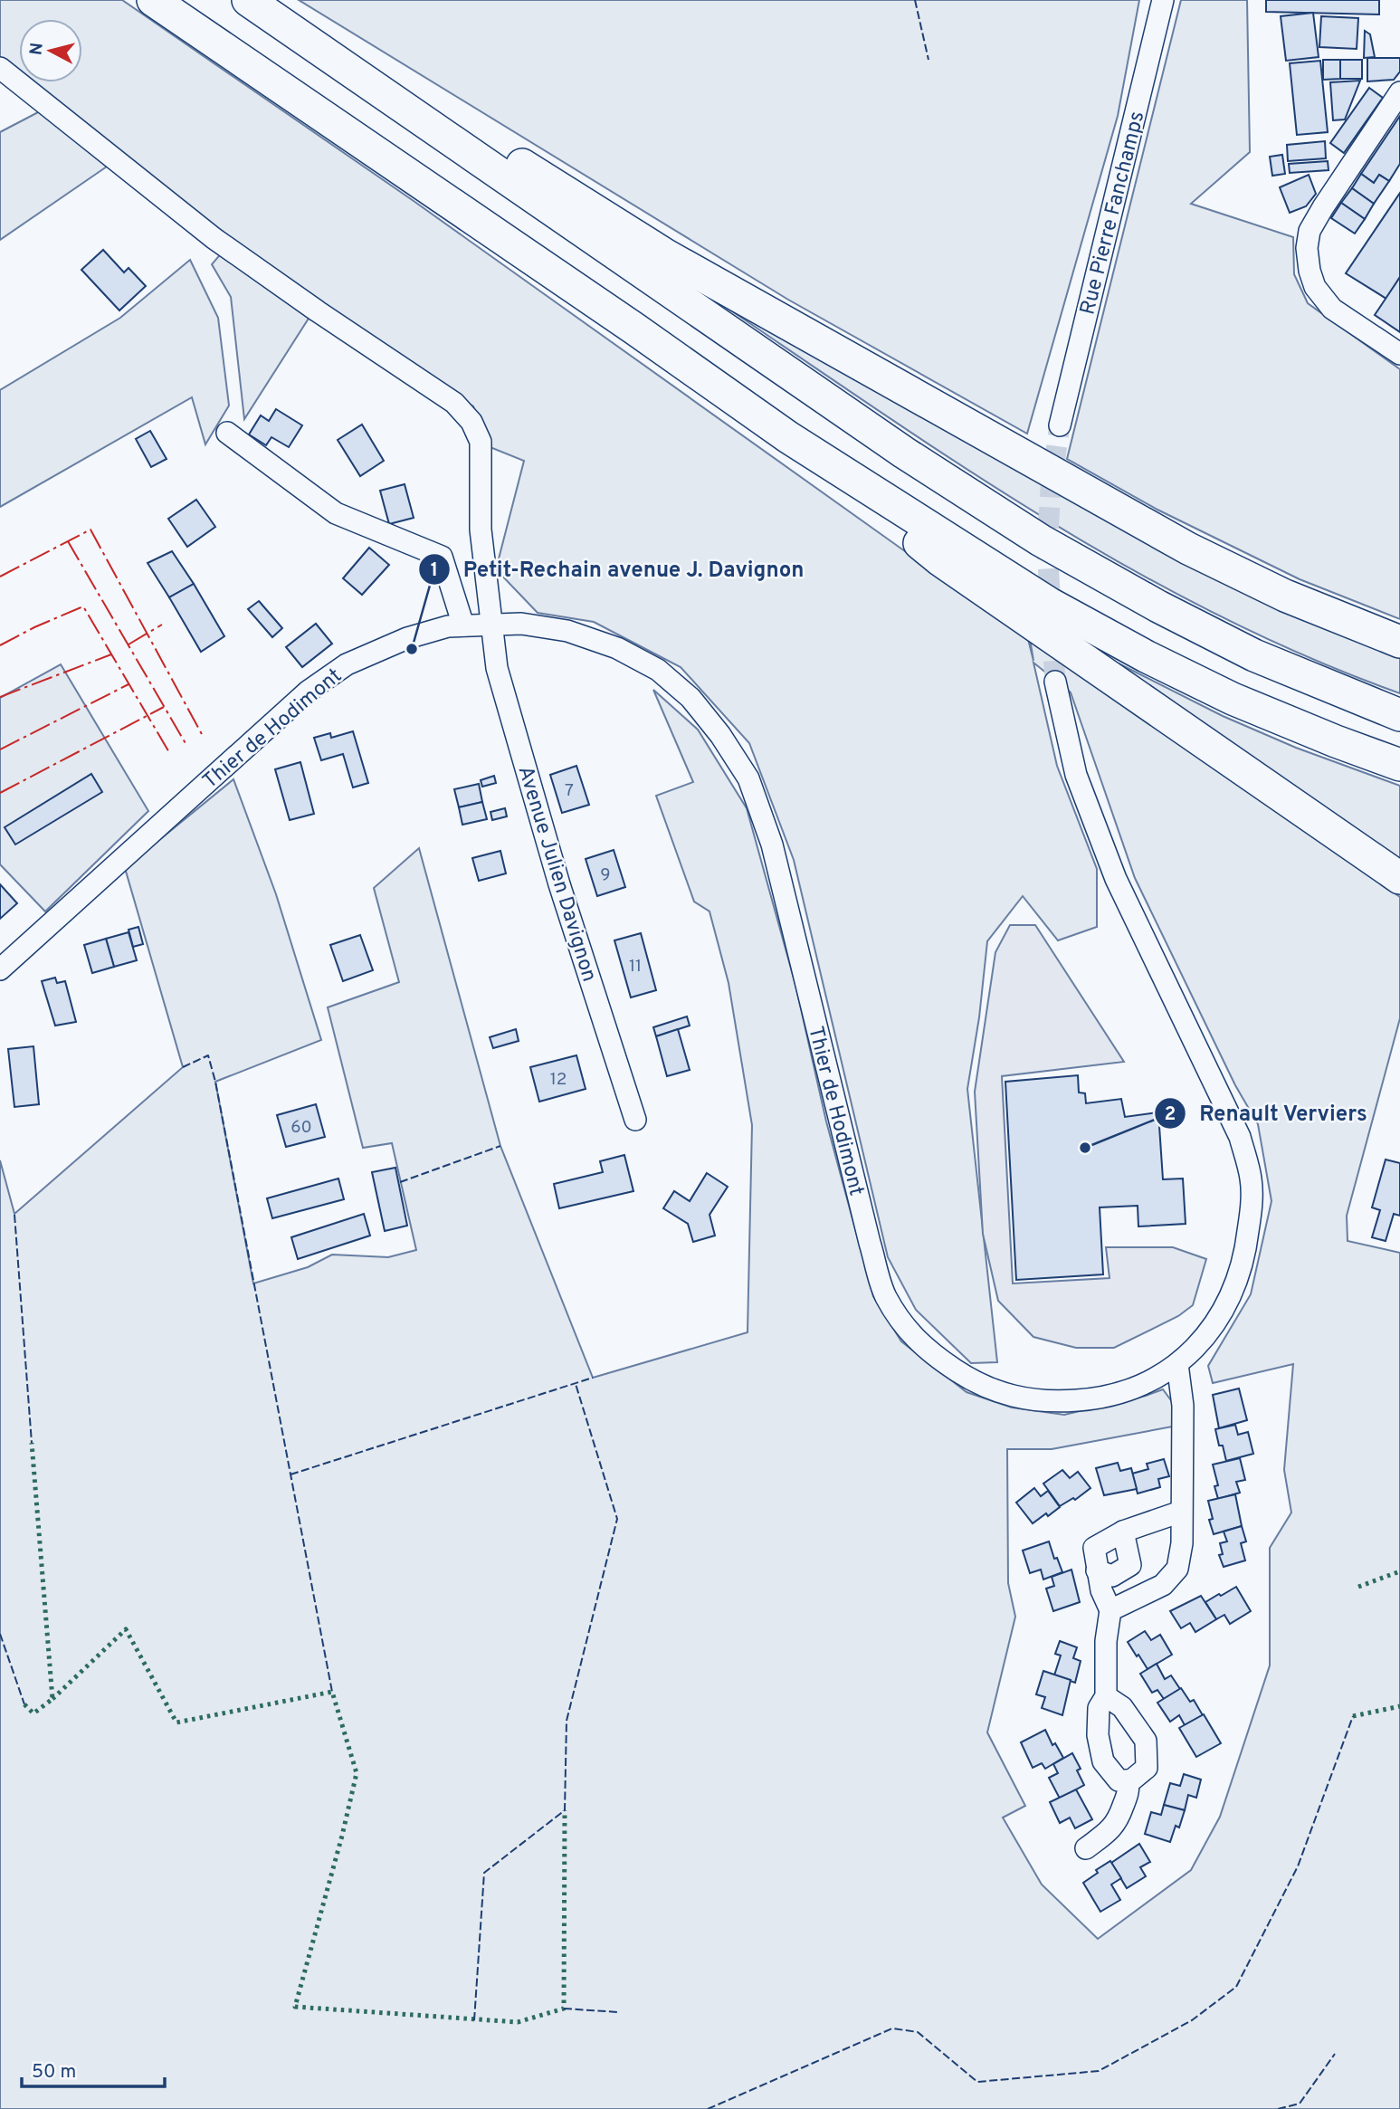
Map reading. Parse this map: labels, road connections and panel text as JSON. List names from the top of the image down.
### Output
{
  "streets": {
    "street": ["Rue Pierre Fanchamps", "Thier de Hodimont", "Avenue Julien Davignon"]
  },
  "crossings": [
    ["Thier de Hodimont", "Avenue Julien Davignon"]
  ],
  "places": ["Petit-Rechain avenue J. Davignon", "Renault Verviers"],
  "house_numbers": [
    "7",
    "9",
    "11",
    "12",
    "60"
  ],
  "scale_bar": "50 m",
  "north": "left"
}
